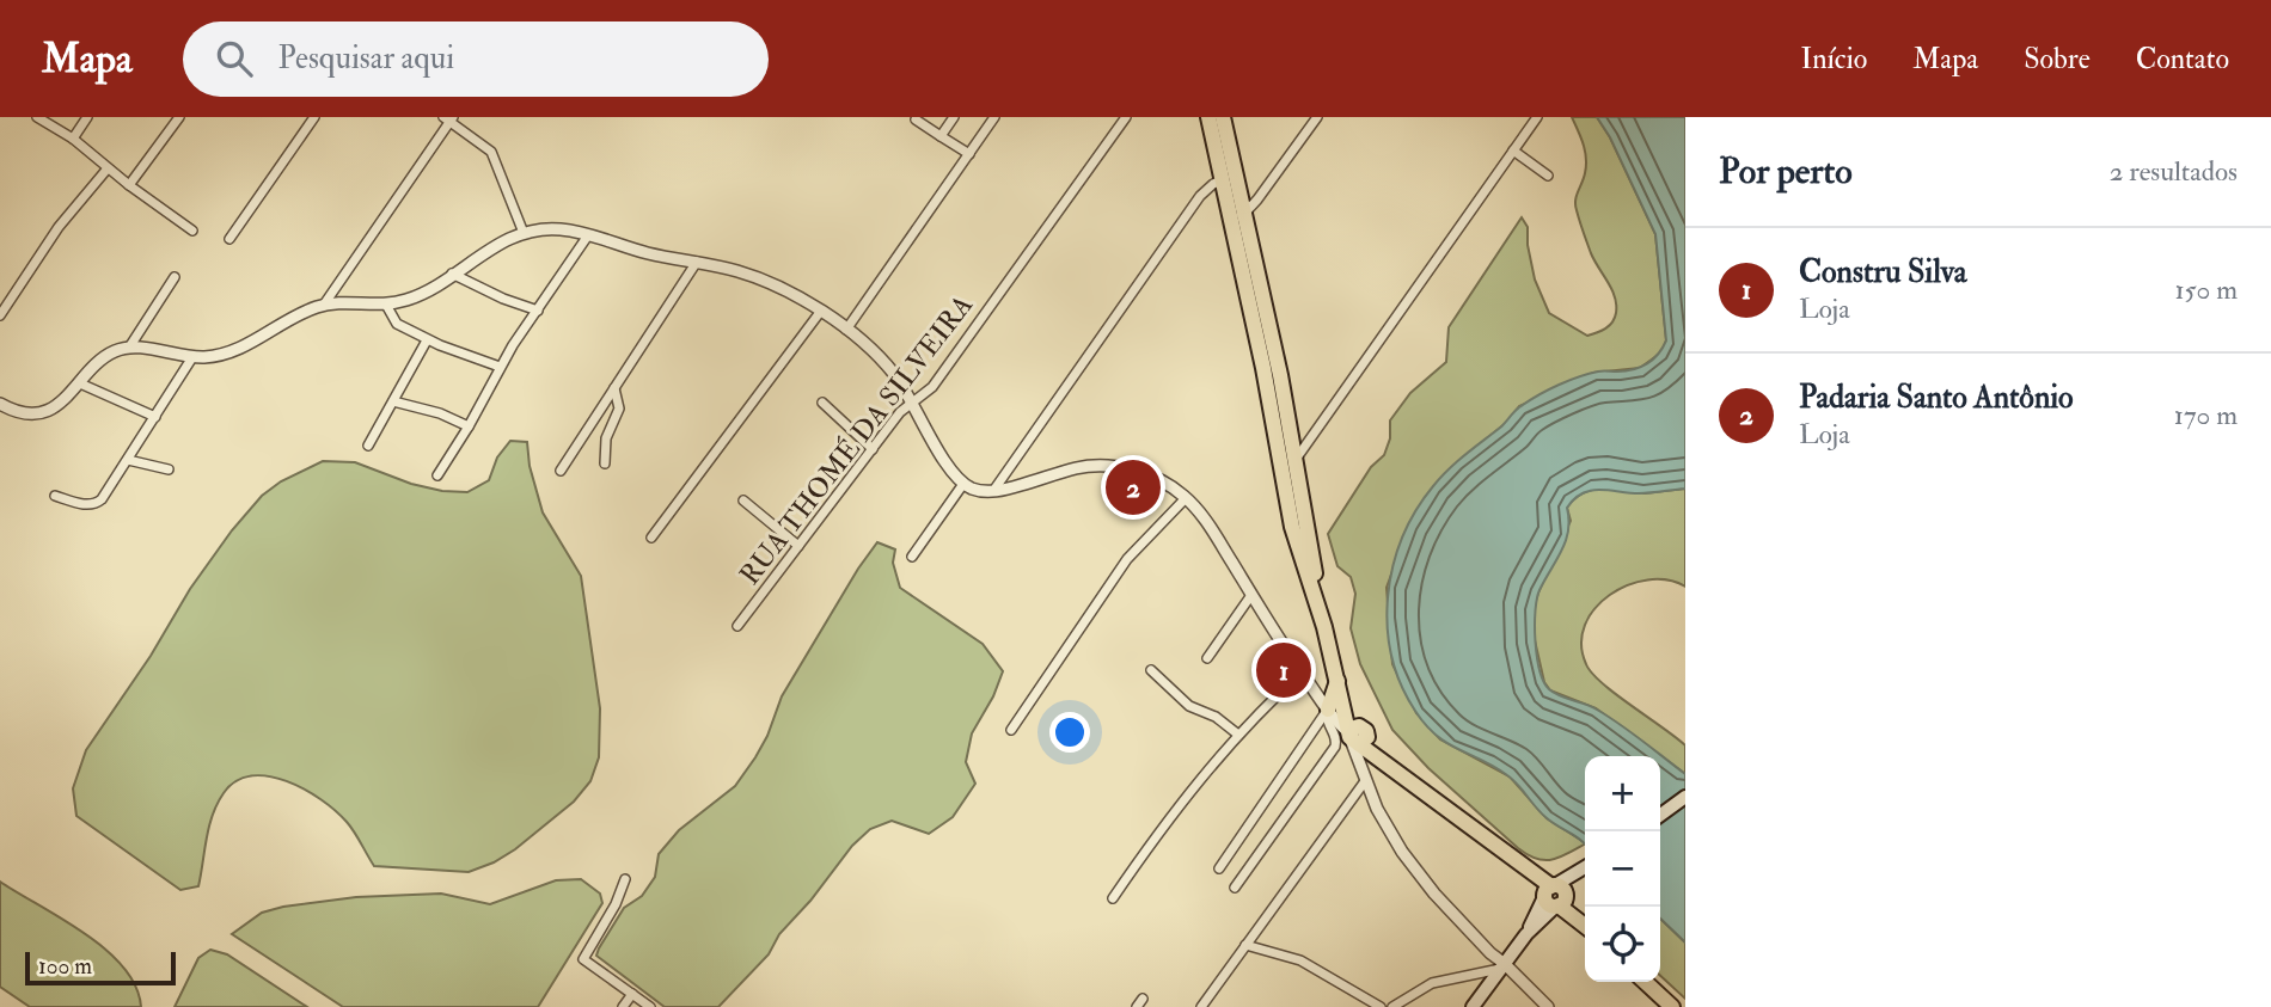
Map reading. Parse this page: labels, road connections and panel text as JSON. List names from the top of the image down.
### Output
{
  "streets": {
    "street": ["RUA THOMÉ DA SILVEIRA"]
  },
  "scale_bar": "100 m",
  "page": {
    "header": "Mapa",
    "search": "Pesquisar aqui",
    "nav": [
      "Início",
      "Mapa",
      "Sobre",
      "Contato"
    ],
    "heading": ["Por perto", "2 resultados"],
    "list": [
      {
        "mark": "1",
        "name": "Constru Silva",
        "note": "Loja",
        "value": "150 m"
      },
      {
        "mark": "2",
        "name": "Padaria Santo Antônio",
        "note": "Loja",
        "value": "170 m"
      }
    ],
    "pins": ["2", "1"],
    "map_buttons": ["+", "−"],
    "scale": "100 m"
  }
}
